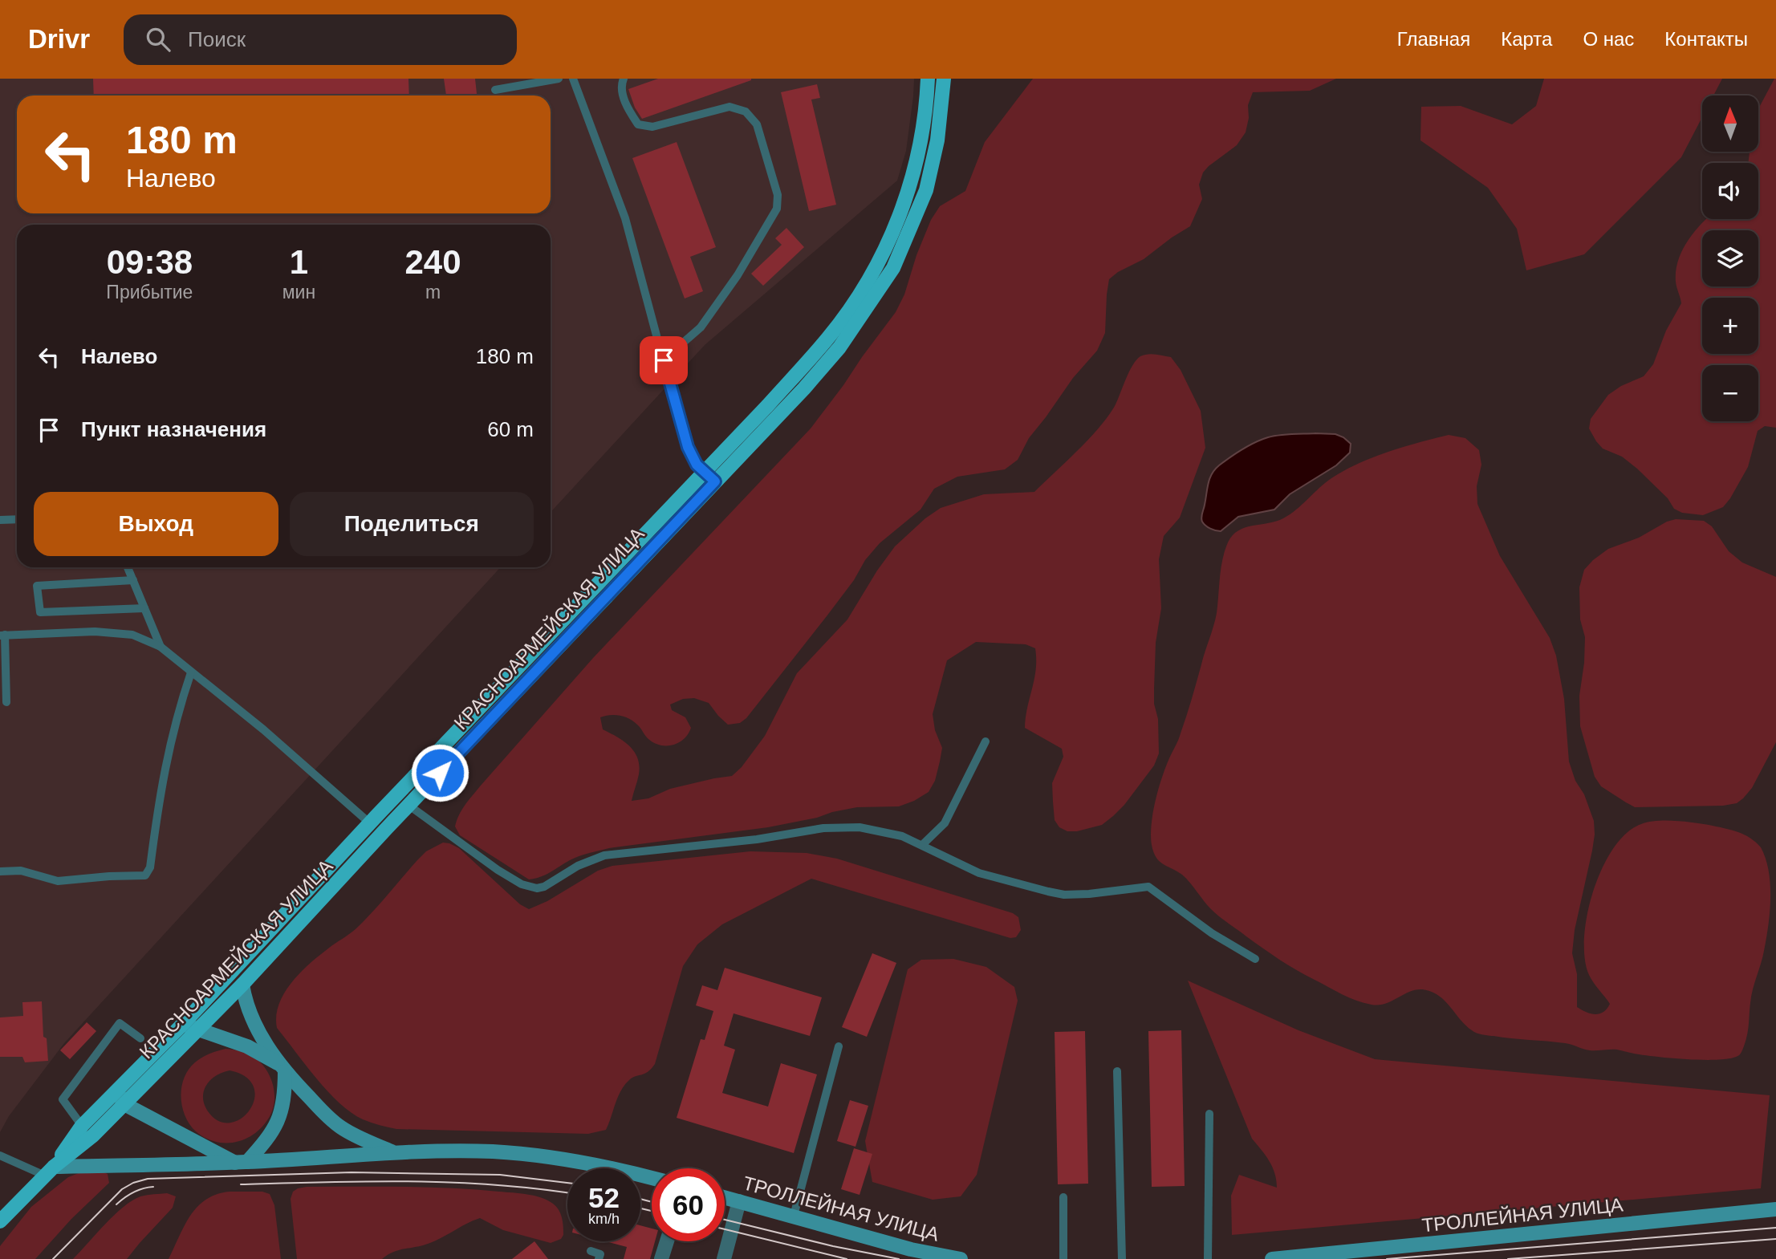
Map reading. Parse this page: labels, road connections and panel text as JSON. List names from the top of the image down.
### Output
{
  "streets": {
    "main road": ["КРАСНОАРМЕЙСКАЯ УЛИЦА"],
    "street": ["ТРОЛЛЕЙНАЯ УЛИЦА"]
  },
  "north": "top",
  "page": {
    "header": "Drivr",
    "search": "Поиск",
    "nav": [
      "Главная",
      "Карта",
      "О нас",
      "Контакты"
    ],
    "map_buttons": ["+", "−"],
    "turn": ["180 m", "Налево"],
    "eta": [
      "09:38",
      "Прибытие",
      "1",
      "мин",
      "240",
      "m"
    ],
    "list": [
      {
        "name": "Налево",
        "value": "180 m"
      },
      {
        "name": "Пункт назначения",
        "value": "60 m"
      }
    ],
    "buttons": ["Выход", "Поделиться"],
    "speed": "52 km/h",
    "limit": "60"
  }
}
